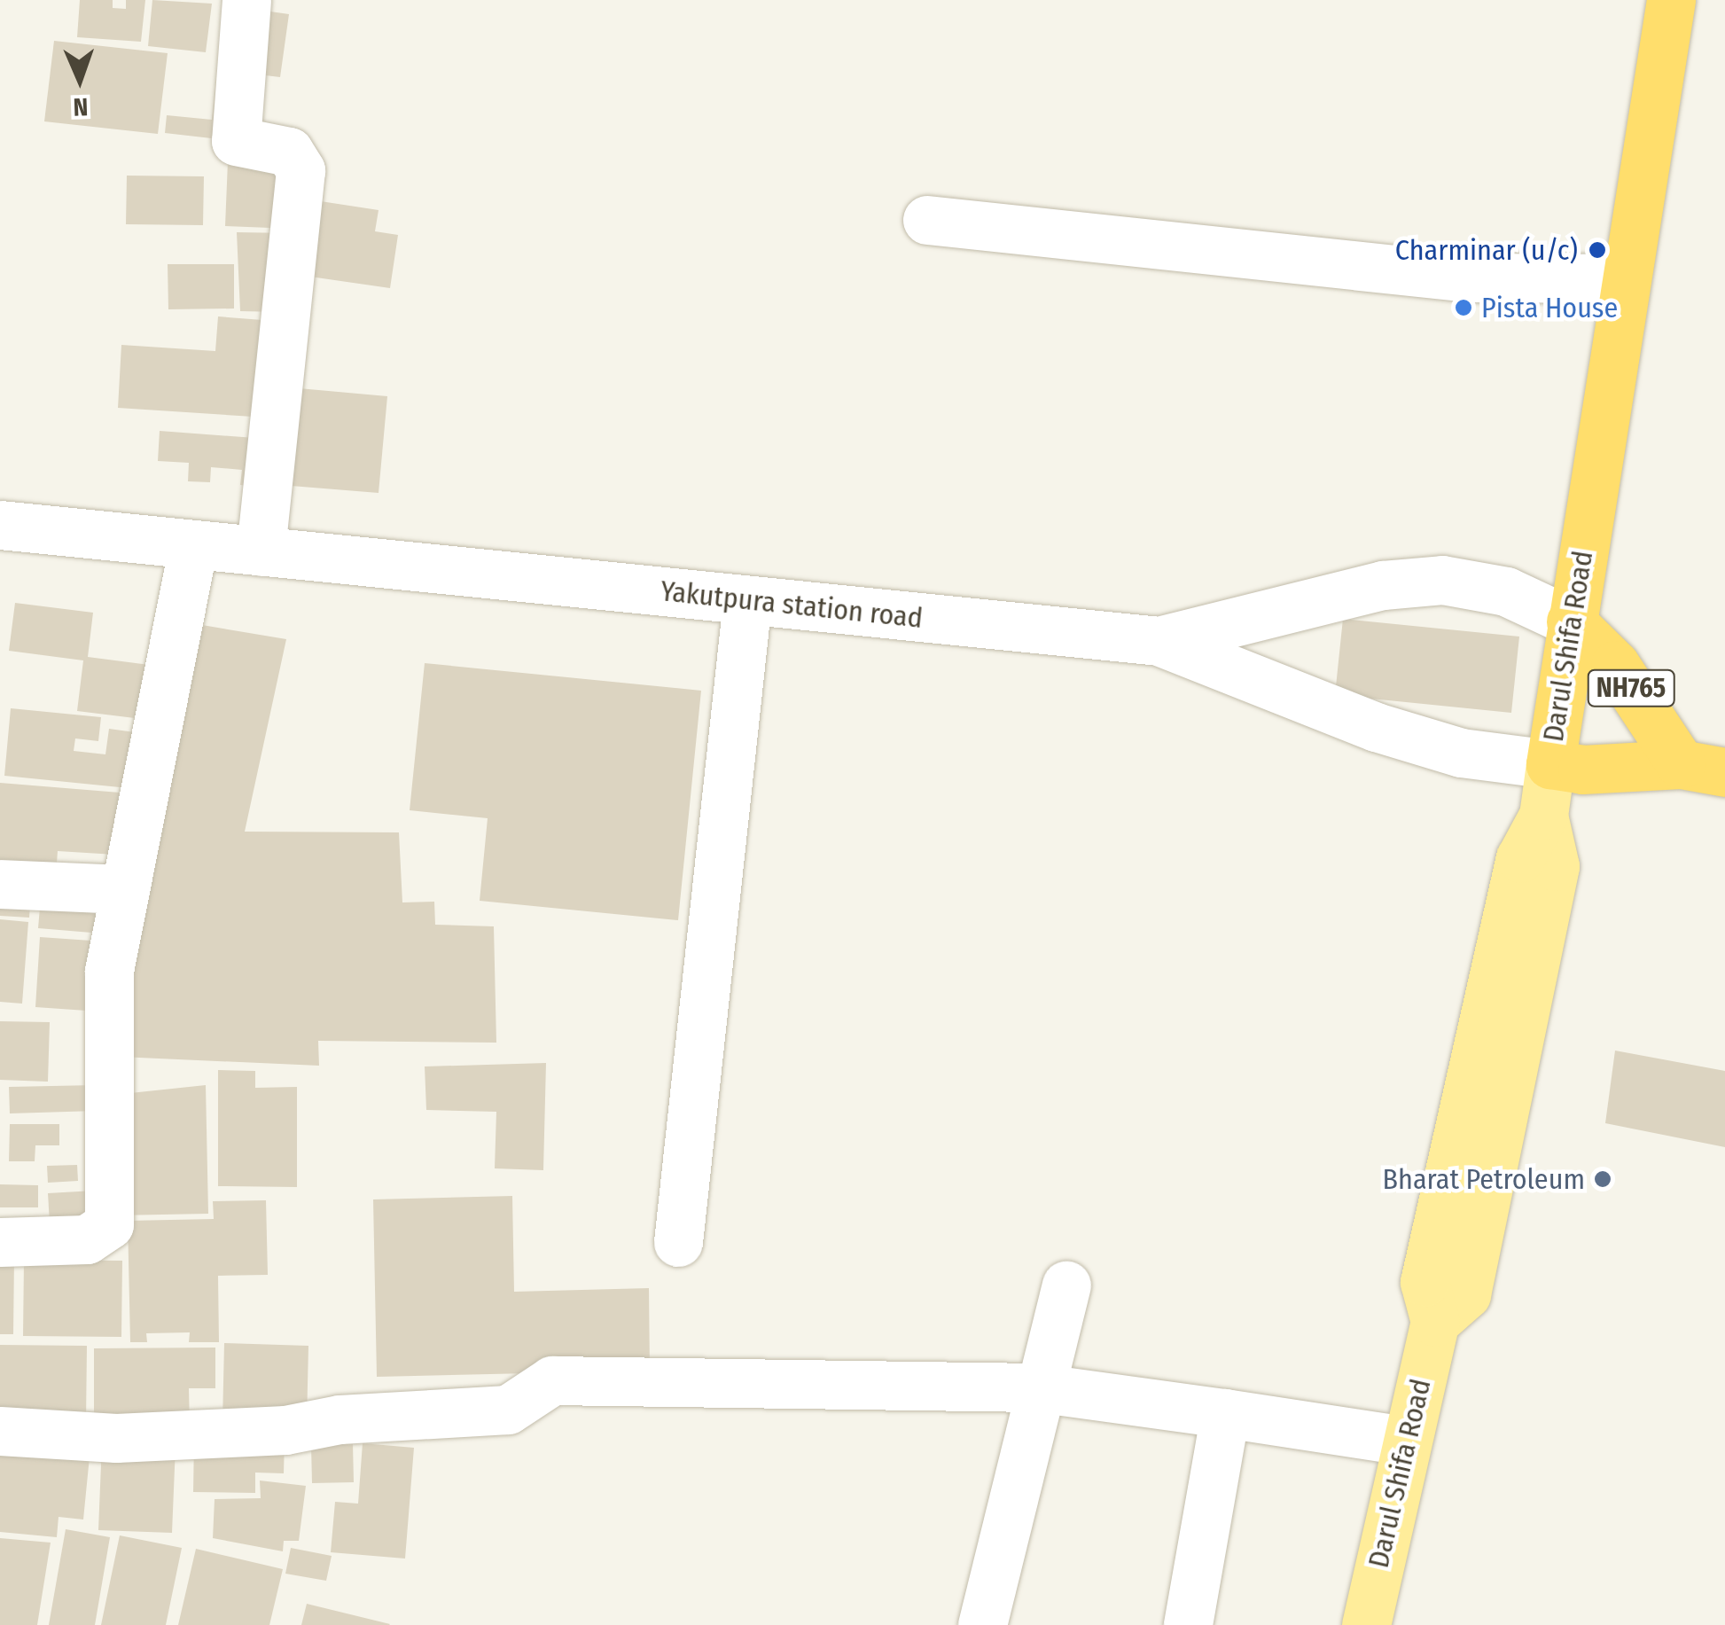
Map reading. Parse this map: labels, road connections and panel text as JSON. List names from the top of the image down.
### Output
{
  "streets": {
    "highway": ["Darul Shifa Road", "NH765"],
    "street": ["Yakutpura station road"]
  },
  "crossings": [
    ["Yakutpura station road", "Darul Shifa Road"],
    ["Yakutpura station road", "NH765"],
    ["Darul Shifa Road", "NH765"]
  ],
  "places": ["Charminar (u/c)", "Pista House", "Bharat Petroleum"],
  "north": "bottom"
}
